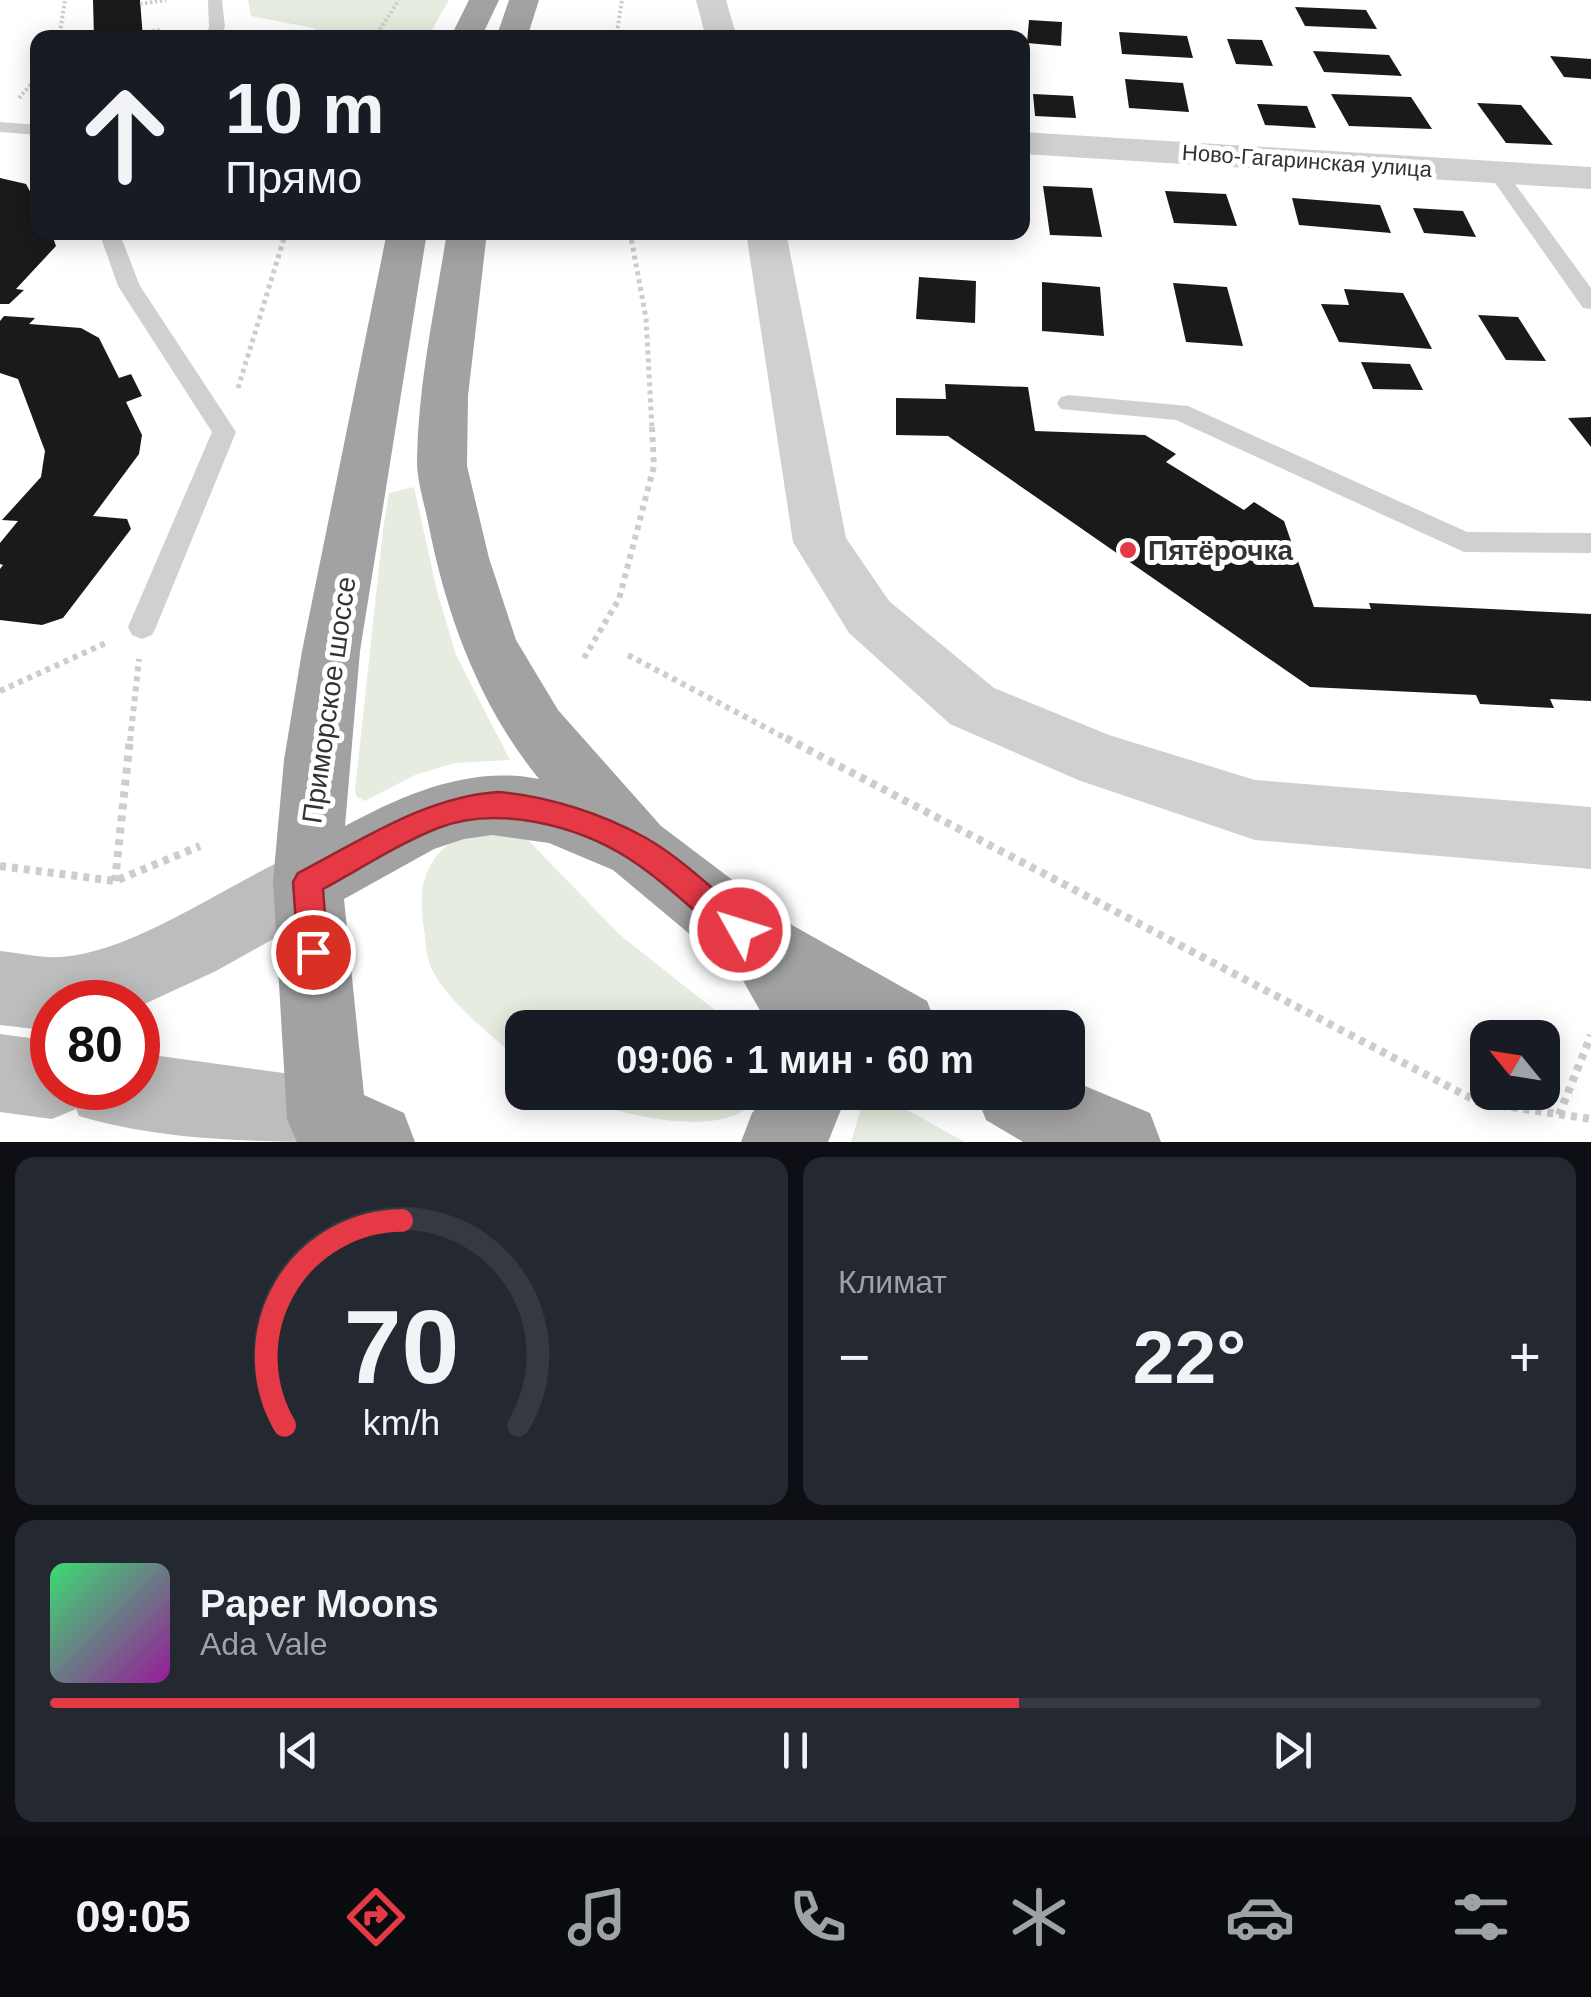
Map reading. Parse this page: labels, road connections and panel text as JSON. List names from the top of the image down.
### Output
{
  "streets": {
    "highway": ["Приморское шоссе"],
    "street": ["Ново-Гагаринская улица"]
  },
  "places": ["Пятёрочка"],
  "north": "top left",
  "page": {
    "turn": ["10 m", "Прямо"],
    "limit": "80",
    "trip": "09:06 · 1 мин · 60 m",
    "tile": "Климат",
    "heat": ["−", "22°", "+"],
    "song": ["Paper Moons", "Ada Vale"],
    "tabs": "09:05",
    "gauge": ["70", "km/h"]
  }
}
